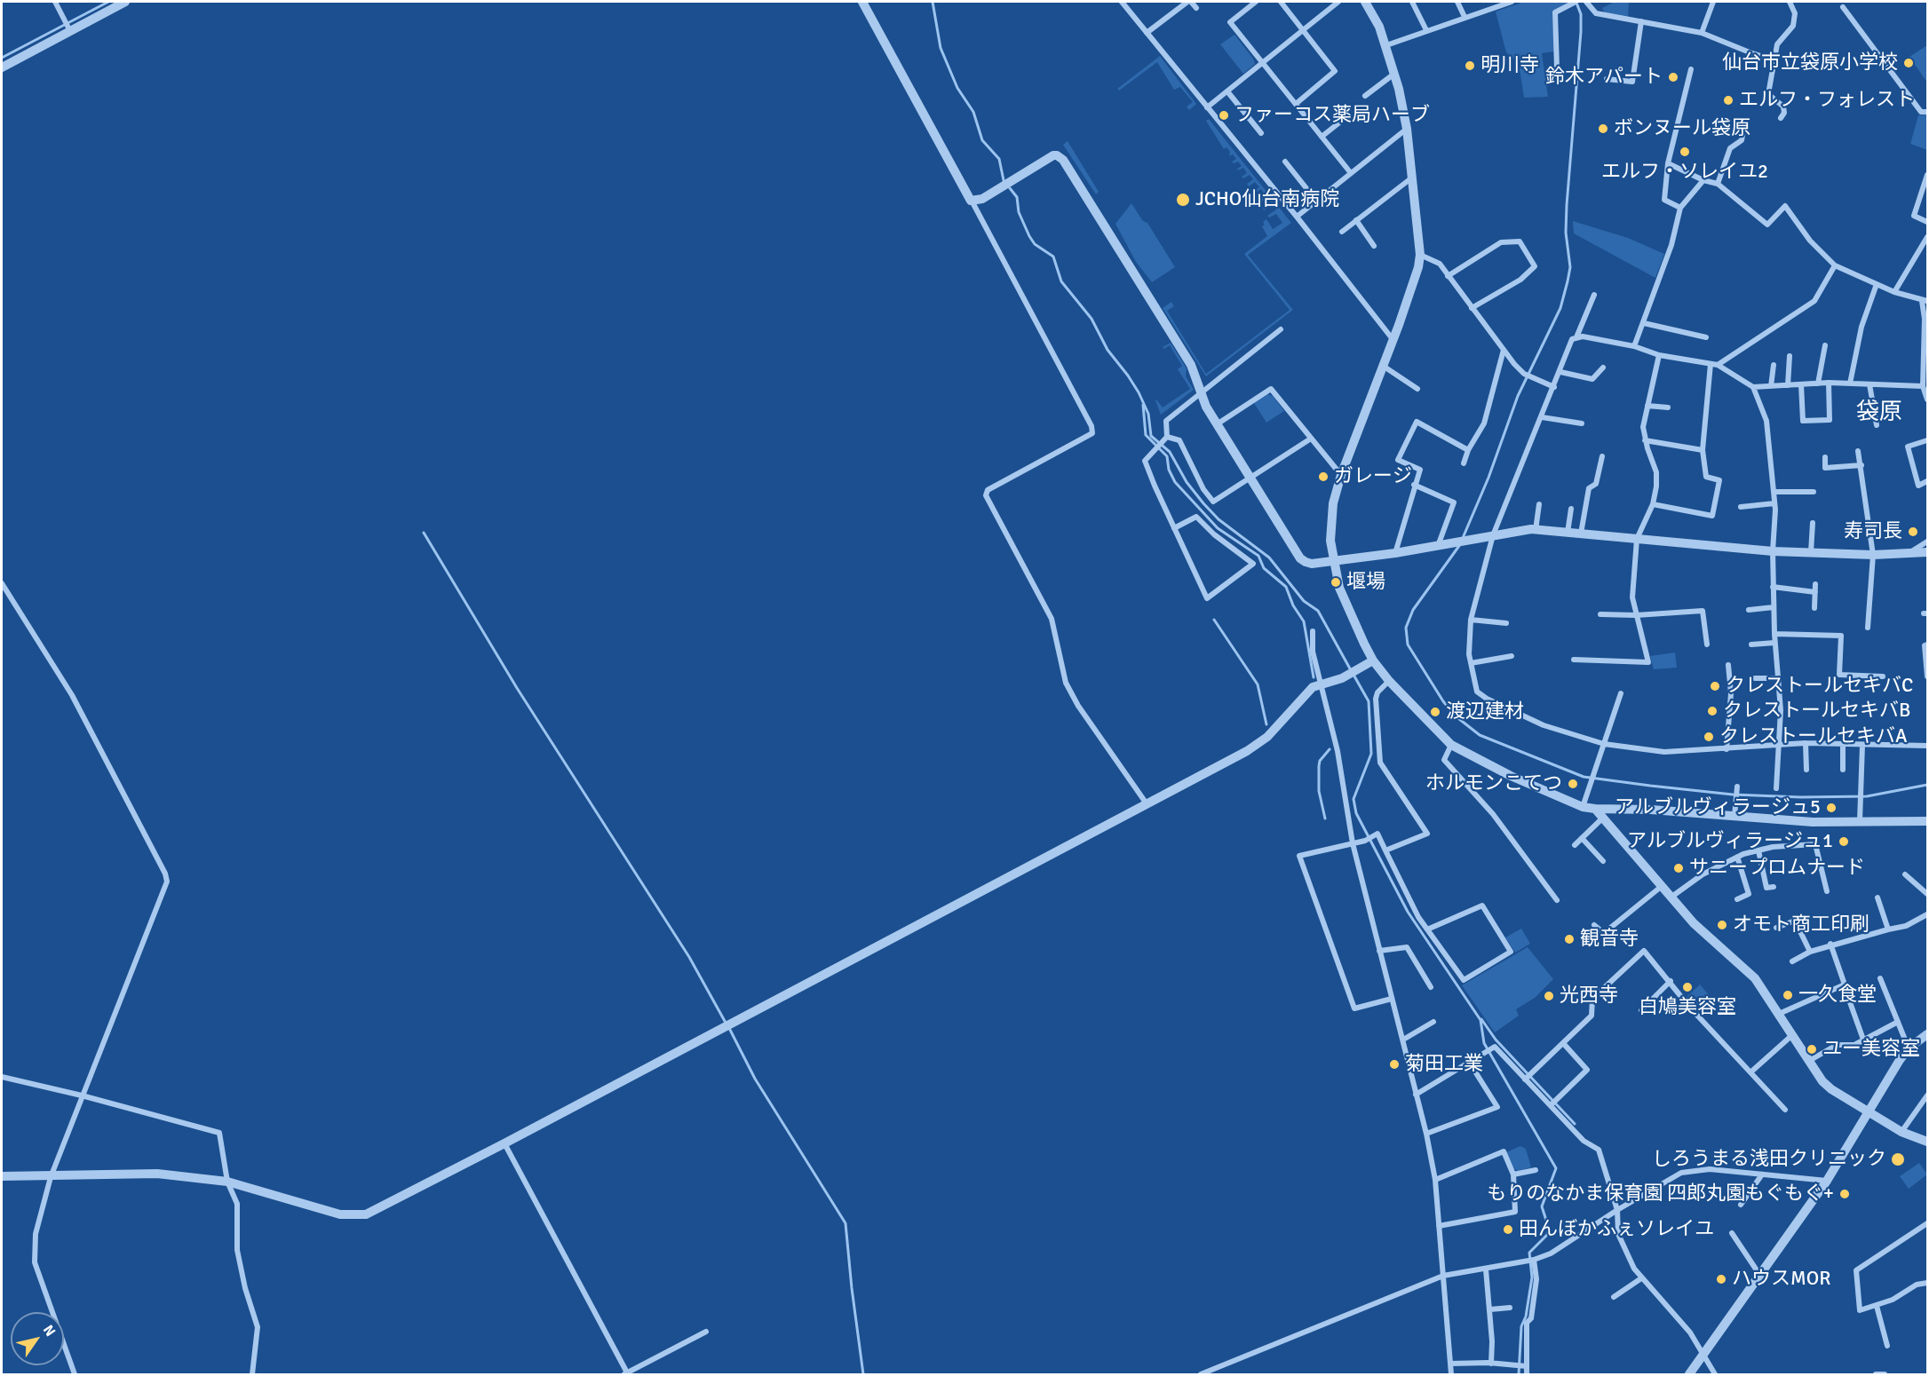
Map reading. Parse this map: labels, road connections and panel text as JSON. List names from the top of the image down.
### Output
{
  "districts": ["袋原"],
  "places": [
    "仙台市立袋原小学校",
    "明川寺",
    "鈴木アパート",
    "エルフ・フォレスト",
    "ファーコス薬局ハーブ",
    "ボンヌール袋原",
    "エルフ・ソレイユ2",
    "JCHO仙台南病院",
    "ガレージ",
    "寿司長",
    "堰場",
    "クレストールセキバC",
    "クレストールセキバB",
    "渡辺建材",
    "クレストールセキバA",
    "ホルモンこてつ",
    "アルブルヴィラージュ5",
    "アルブルヴィラージュ1",
    "サニープロムナード",
    "オモト商工印刷",
    "観音寺",
    "白鳩美容室",
    "一久食堂",
    "光西寺",
    "ユー美容室",
    "菊田工業",
    "しろうまる浅田クリニック",
    "もりのなかま保育園 四郎丸園もぐもぐ+",
    "田んぼかふぇソレイユ",
    "ハウスMOR"
  ],
  "north": "top right"
}
